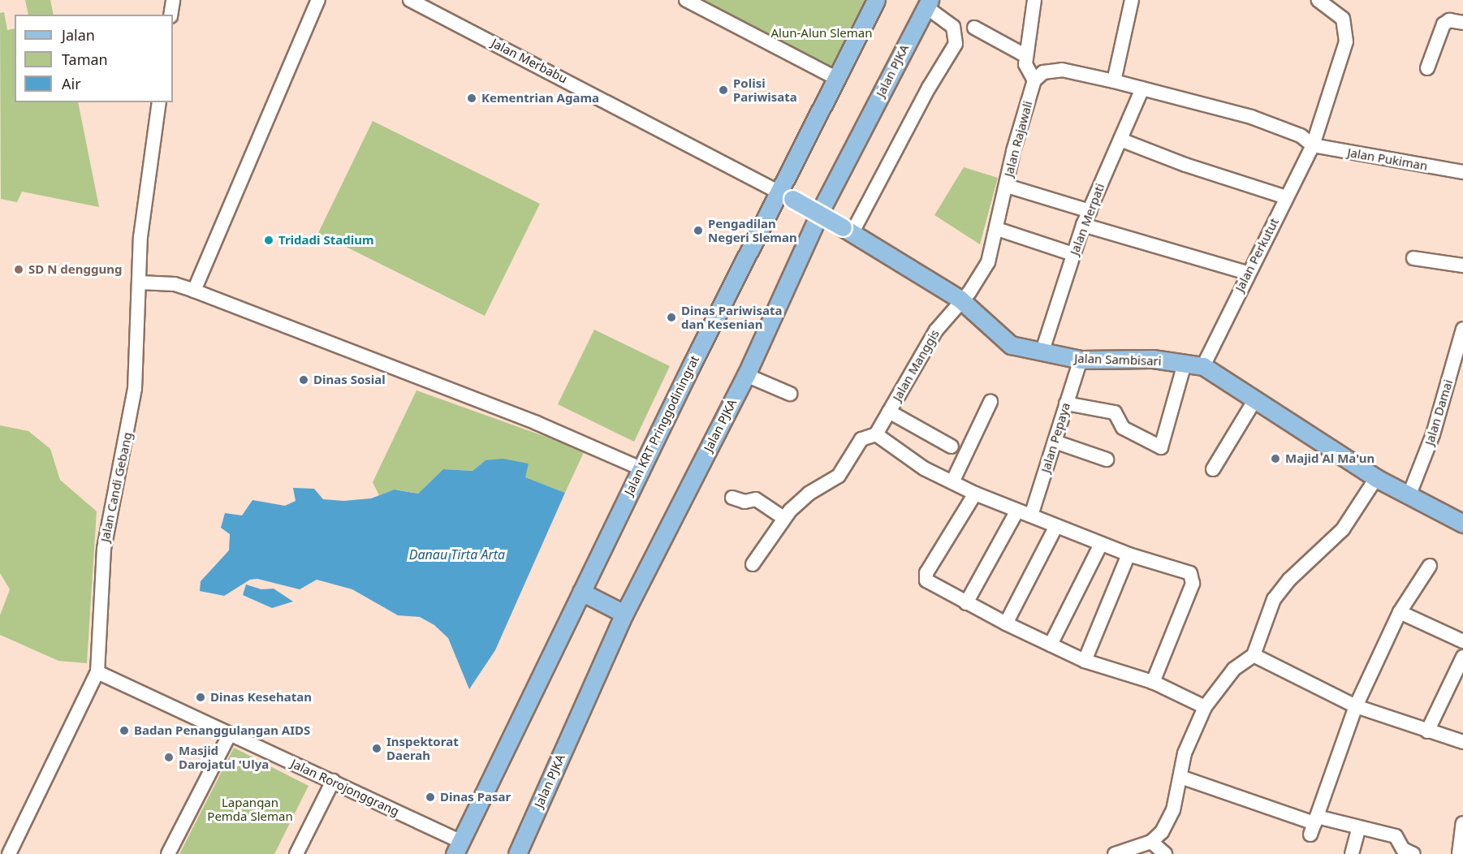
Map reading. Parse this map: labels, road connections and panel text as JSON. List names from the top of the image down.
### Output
{
  "streets": {
    "main road": ["Jalan PJKA", "Jalan Sambisari", "Jalan KRT Pringgodiningrat"],
    "street": [
      "Jalan Merbabu",
      "Jalan Rajawali",
      "Jalan Pukiman",
      "Jalan Merpati",
      "Jalan Perkutut",
      "Jalan Manggis",
      "Jalan Damai",
      "Jalan Pepaya",
      "Jalan Candi Gebang",
      "Jalan Rorojonggrang"
    ]
  },
  "crossings": [
    ["Jalan Merbabu", "Jalan Sambisari"],
    ["Jalan Merbabu", "Jalan KRT Pringgodiningrat"],
    ["Jalan Rajawali", "Jalan Sambisari"],
    ["Jalan Rajawali", "Jalan Manggis"],
    ["Jalan Pukiman", "Jalan Perkutut"],
    ["Jalan Merpati", "Jalan Sambisari"],
    ["Jalan Perkutut", "Jalan Sambisari"],
    ["Jalan Sambisari", "Jalan Manggis"],
    ["Jalan Sambisari", "Jalan Damai"],
    ["Jalan Sambisari", "Jalan KRT Pringgodiningrat"],
    ["Jalan Sambisari", "Jalan Pepaya"],
    ["Jalan KRT Pringgodiningrat", "Jalan Rorojonggrang"],
    ["Jalan Candi Gebang", "Jalan Rorojonggrang"]
  ],
  "water": ["Danau Tirta Arta"],
  "parks": ["Alun-Alun Sleman", "Lapangan Pemda Sleman"],
  "places": [
    "Polisi Pariwisata",
    "Kementrian Agama",
    "Pengadilan Negeri Sleman",
    "Tridadi Stadium",
    "SD N denggung",
    "Dinas Pariwisata dan Kesenian",
    "Dinas Sosial",
    "Majid Al Ma'un",
    "Dinas Kesehatan",
    "Badan Penanggulangan AIDS",
    "Inspektorat Daerah",
    "Masjid Darojatul 'Ulya",
    "Dinas Pasar"
  ],
  "legend": ["Jalan", "Taman", "Air"]
}
